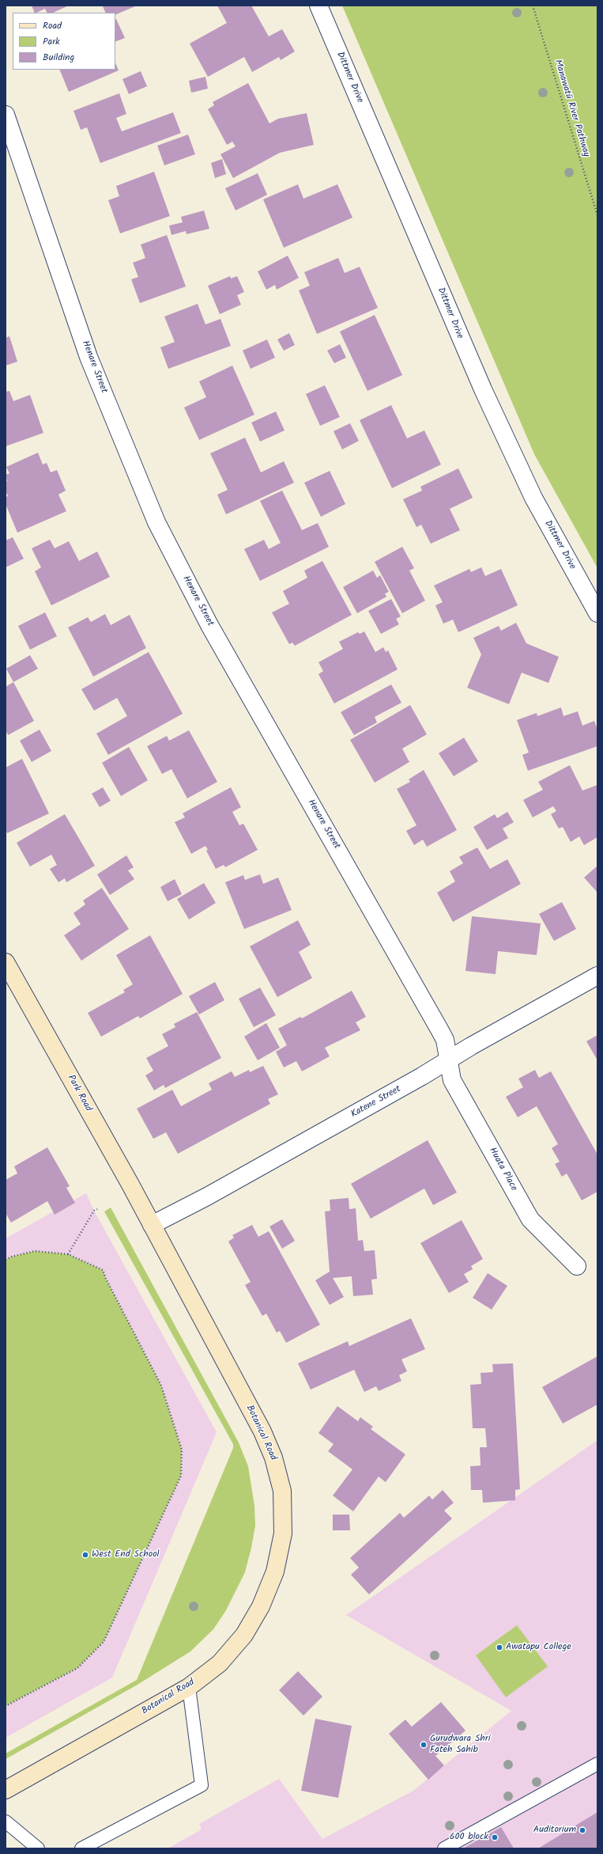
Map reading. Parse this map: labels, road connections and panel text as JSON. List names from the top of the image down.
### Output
{
  "streets": {
    "main road": ["Park Road", "Botanical Road"],
    "street": [
      "Dittmer Drive",
      "Henare Street",
      "Katene Street",
      "Huata Place"
    ],
    "path": ["Manawatū River Pathway"]
  },
  "crossings": [
    ["Henare Street", "Katene Street"],
    ["Henare Street", "Huata Place"],
    ["Park Road", "Katene Street"],
    ["Park Road", "Botanical Road"],
    ["Katene Street", "Huata Place"],
    ["Katene Street", "Botanical Road"]
  ],
  "places": [
    "West End School",
    "Awatapu College",
    "Gurudwara Shri Fateh Sahib",
    "Auditorium",
    "600 block"
  ],
  "legend": ["Road", "Park", "Building"]
}
